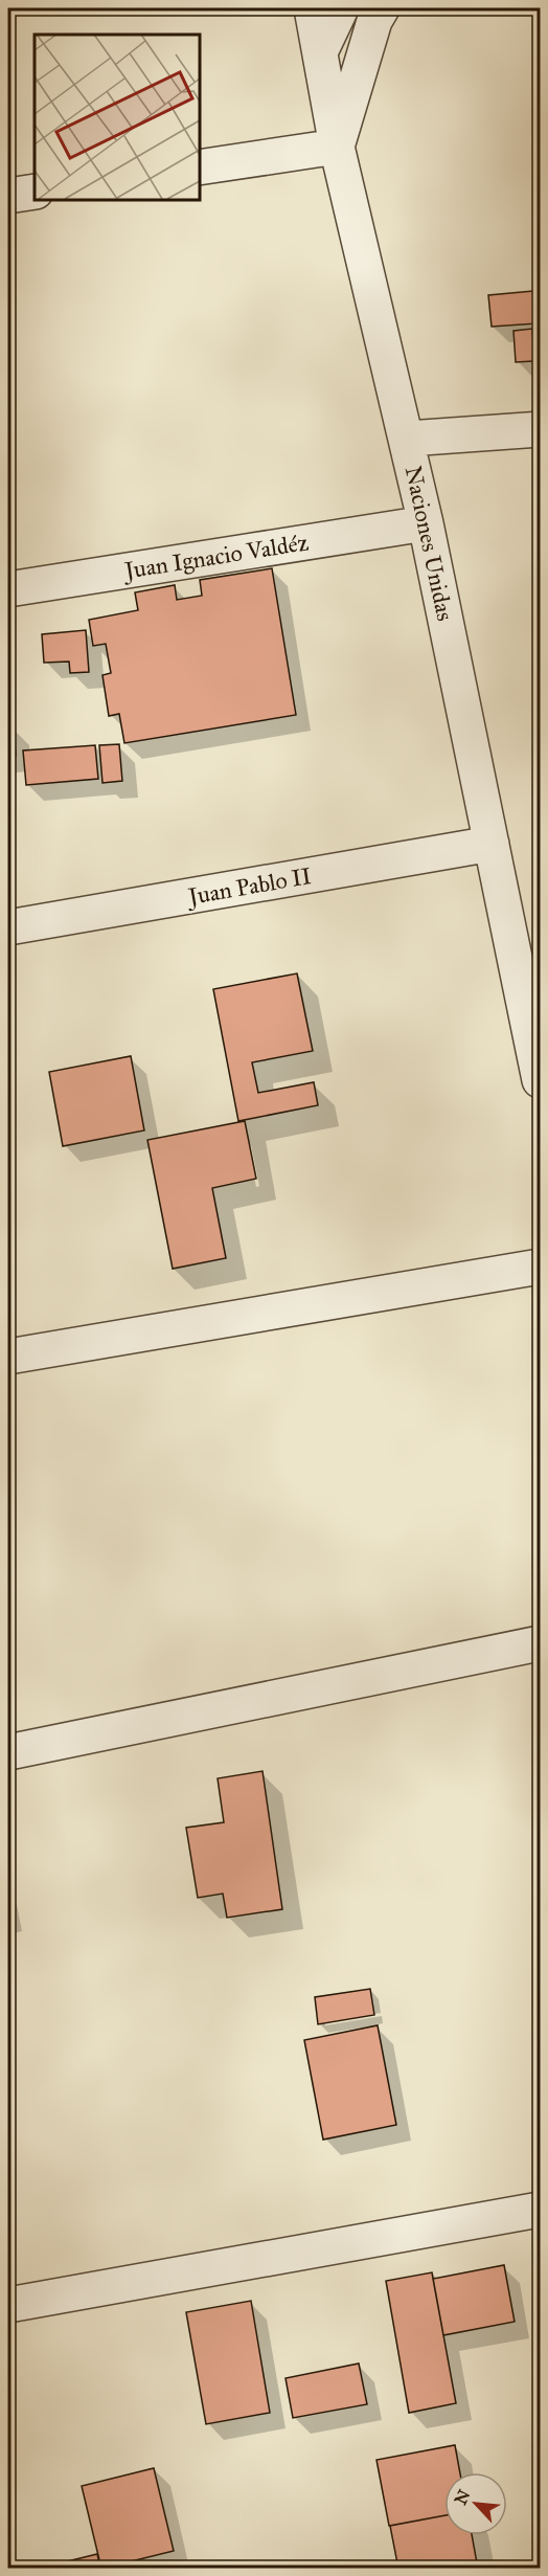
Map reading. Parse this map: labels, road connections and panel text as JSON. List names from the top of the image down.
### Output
{
  "streets": {
    "street": ["Naciones Unidas", "Juan Ignacio Valdéz", "Juan Pablo II"]
  },
  "crossings": [
    ["Naciones Unidas", "Juan Ignacio Valdéz"],
    ["Naciones Unidas", "Juan Pablo II"]
  ],
  "north": "top left"
}
